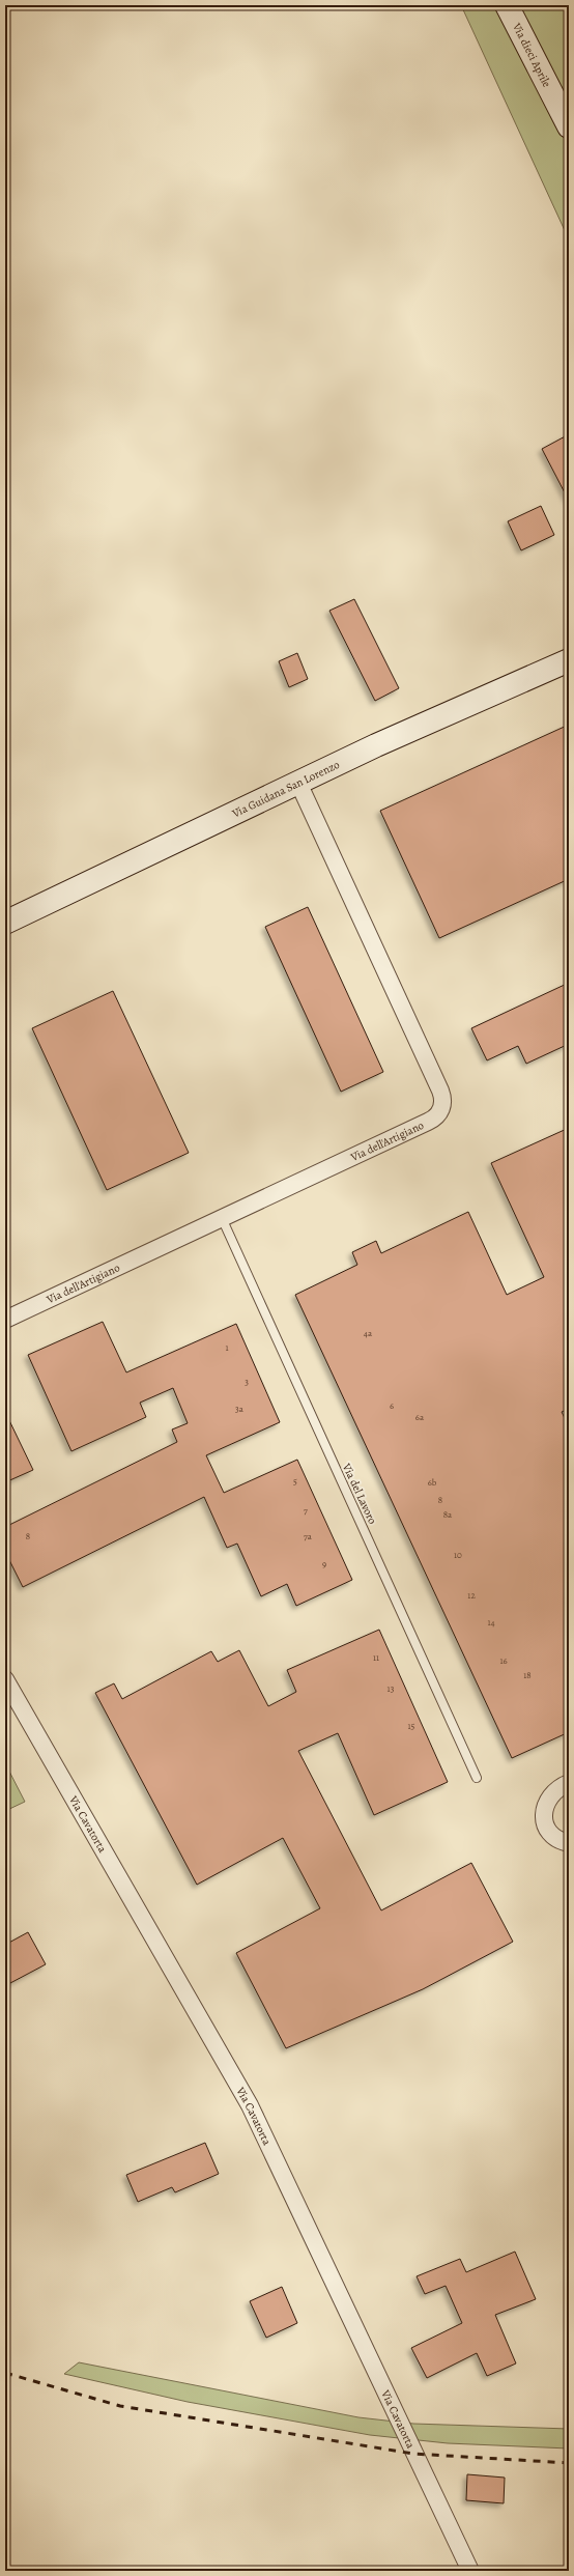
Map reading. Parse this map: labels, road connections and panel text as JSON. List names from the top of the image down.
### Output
{
  "streets": {
    "street": [
      "Via dieci Aprile",
      "Via Guidana San Lorenzo",
      "Via dell'Artigiano",
      "Via Cavatorta"
    ],
    "lane": ["Via del Lavoro"]
  },
  "crossings": [
    ["Via Guidana San Lorenzo", "Via dell'Artigiano"],
    ["Via dell'Artigiano", "Via del Lavoro"]
  ],
  "house_numbers": [
    "4a",
    "1",
    "3",
    "6",
    "3a",
    "6a",
    "5",
    "6b",
    "8",
    "7",
    "8a",
    "8",
    "7a",
    "10",
    "9",
    "12",
    "14",
    "11",
    "16",
    "18",
    "13",
    "15"
  ]
}
